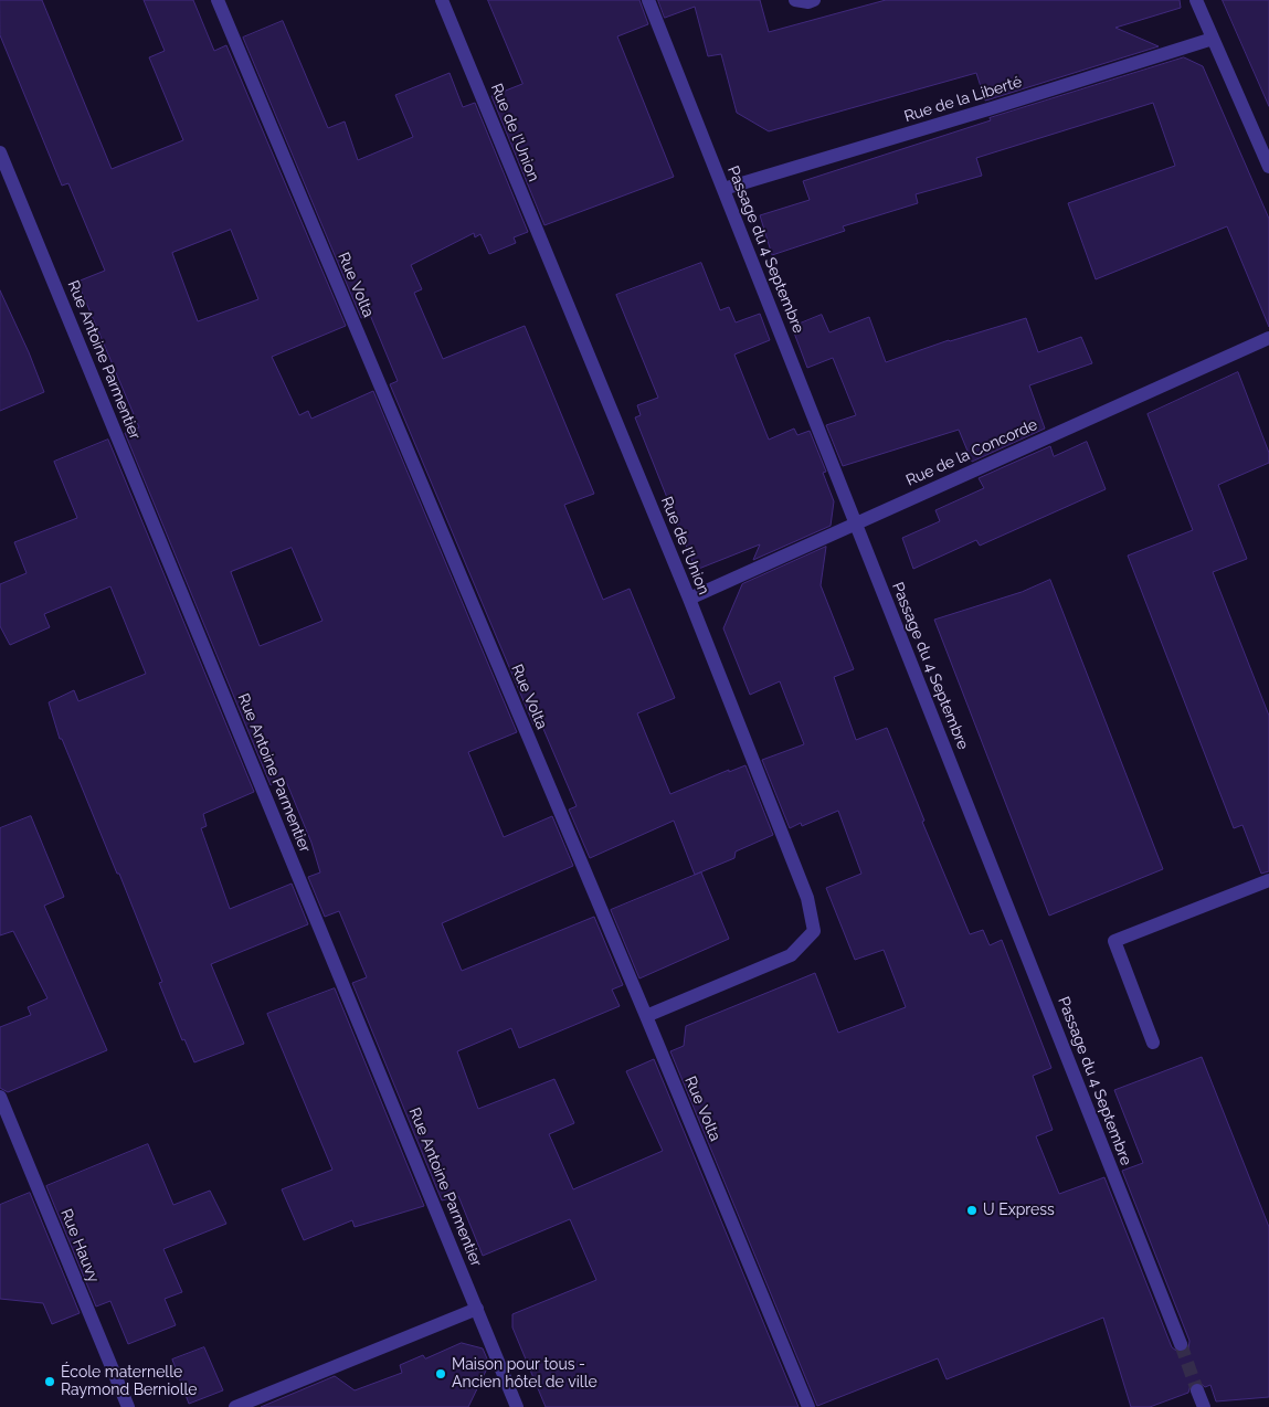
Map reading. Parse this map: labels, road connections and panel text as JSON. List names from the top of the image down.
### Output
{
  "streets": {
    "street": [
      "Rue de la Liberté",
      "Rue de l'Union",
      "Passage du 4 Septembre",
      "Rue Volta",
      "Rue Antoine Parmentier",
      "Rue de la Concorde",
      "Rue Hauvy"
    ]
  },
  "crossings": [
    ["Rue de la Liberté", "Passage du 4 Septembre"],
    ["Rue de l'Union", "Rue Volta"],
    ["Rue de l'Union", "Rue de la Concorde"],
    ["Passage du 4 Septembre", "Rue de la Concorde"]
  ],
  "places": ["U Express", "Maison pour tous - Ancien hôtel de ville", "École maternelle Raymond Berniolle"]
}
